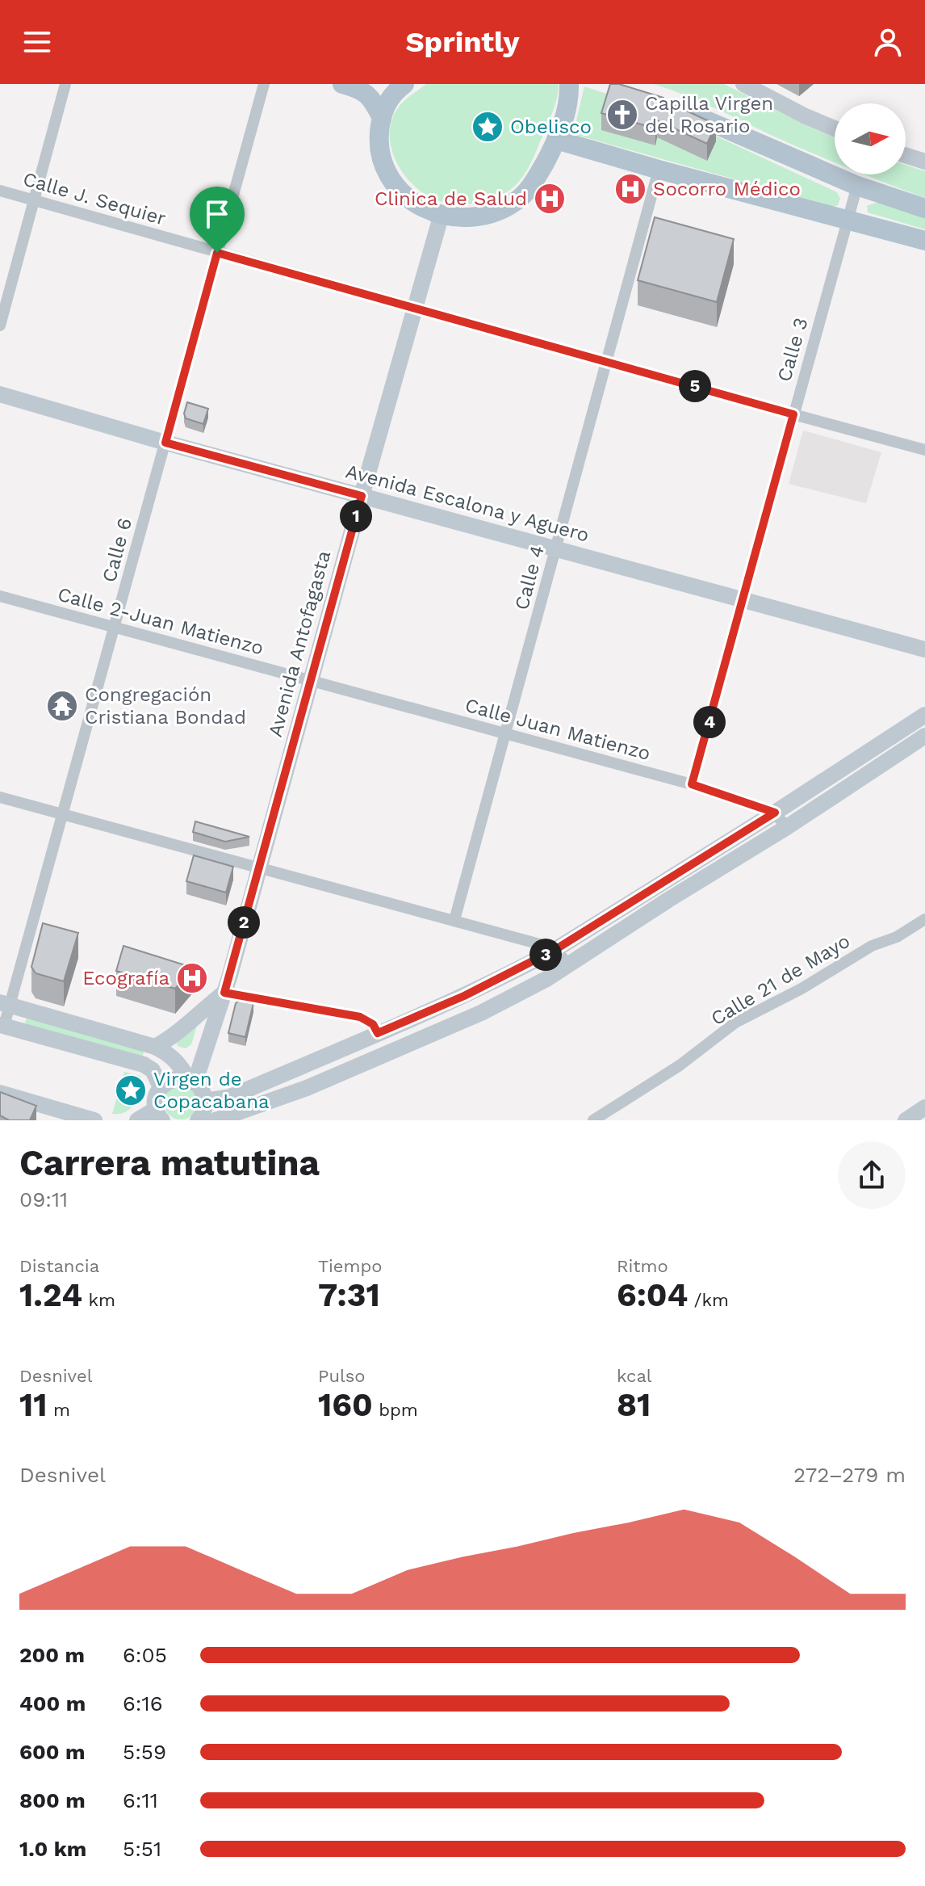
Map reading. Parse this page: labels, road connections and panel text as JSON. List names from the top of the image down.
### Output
{
  "streets": {
    "main road": ["Avenida Escalona y Aguero", "Avenida Antofagasta"],
    "street": [
      "Calle J. Sequier",
      "Calle 3",
      "Calle 6",
      "Calle 4",
      "Calle 2-Juan Matienzo",
      "Calle Juan Matienzo",
      "Calle 21 de Mayo"
    ]
  },
  "crossings": [
    ["Calle J. Sequier", "Calle 3"],
    ["Calle J. Sequier", "Calle 6"],
    ["Calle J. Sequier", "Calle 4"],
    ["Calle J. Sequier", "Avenida Antofagasta"],
    ["Calle 3", "Avenida Escalona y Aguero"],
    ["Calle 3", "Calle Juan Matienzo"],
    ["Avenida Escalona y Aguero", "Calle 6"],
    ["Avenida Escalona y Aguero", "Calle 4"],
    ["Avenida Escalona y Aguero", "Avenida Antofagasta"],
    ["Calle 6", "Calle 2-Juan Matienzo"],
    ["Calle 4", "Calle Juan Matienzo"],
    ["Calle 2-Juan Matienzo", "Avenida Antofagasta"],
    ["Calle 2-Juan Matienzo", "Calle Juan Matienzo"],
    ["Avenida Antofagasta", "Calle Juan Matienzo"]
  ],
  "places": {
    "church": ["Capilla Virgen del Rosario"],
    "place": ["Obelisco", "Virgen de Copacabana"],
    "hospital": ["Socorro Médico", "Clinica de Salud", "Ecografía"],
    "temple": ["Congregación Cristiana Bondad"]
  },
  "north": "right",
  "page": {
    "header": "Sprintly",
    "pins": [
      "5",
      "1",
      "4",
      "2",
      "3"
    ],
    "heading": ["Carrera matutina", "09:11"],
    "stats": [
      ["Distancia", "1.24 km"],
      ["Tiempo", "7:31"],
      ["Ritmo", "6:04 /km"],
      ["Desnivel", "11 m"],
      ["Pulso", "160 bpm"],
      ["kcal", "81"]
    ],
    "chart": ["Desnivel", "272–279 m"],
    "list": [
      {
        "name": "200 m",
        "note": "6:05"
      },
      {
        "name": "400 m",
        "note": "6:16"
      },
      {
        "name": "600 m",
        "note": "5:59"
      },
      {
        "name": "800 m",
        "note": "6:11"
      },
      {
        "name": "1.0 km",
        "note": "5:51"
      }
    ]
  }
}
